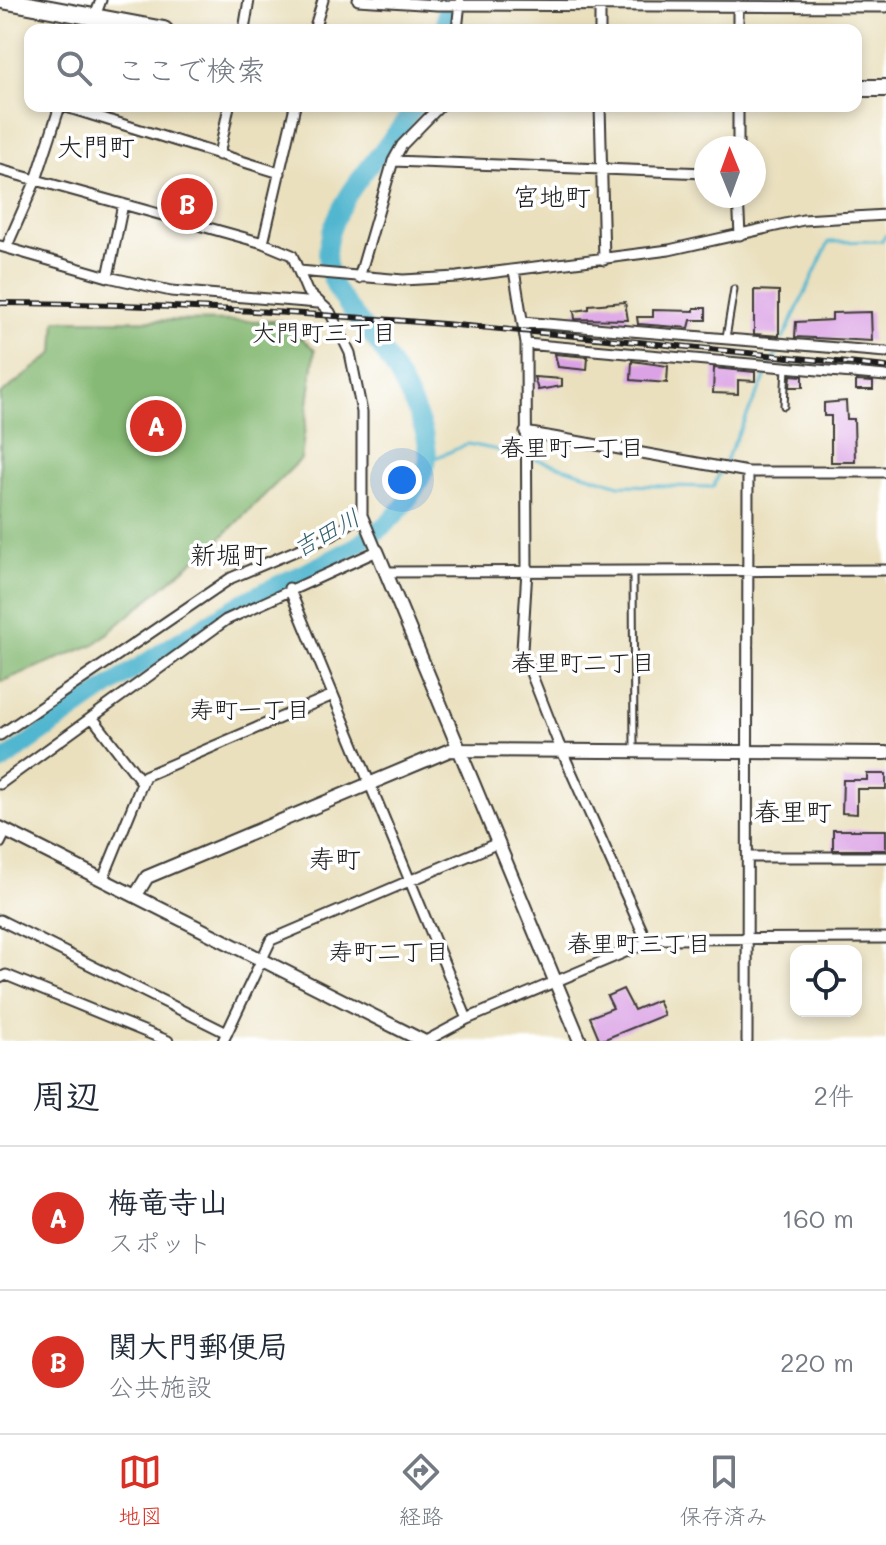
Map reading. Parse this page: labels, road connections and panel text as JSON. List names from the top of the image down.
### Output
{
  "districts": [
    "大門町",
    "宮地町",
    "大門町三丁目",
    "春里町一丁目",
    "新堀町",
    "春里町二丁目",
    "寿町一丁目",
    "春里町",
    "寿町",
    "春里町三丁目",
    "寿町二丁目"
  ],
  "water": ["吉田川"],
  "north": "top",
  "page": {
    "search": "ここで検索",
    "pins": ["B", "A"],
    "heading": ["周辺", "2件"],
    "list": [
      {
        "mark": "A",
        "name": "梅竜寺山",
        "note": "スポット",
        "value": "160 m"
      },
      {
        "mark": "B",
        "name": "関大門郵便局",
        "note": "公共施設",
        "value": "220 m"
      }
    ],
    "nav": ["地図", "経路", "保存済み"]
  }
}
